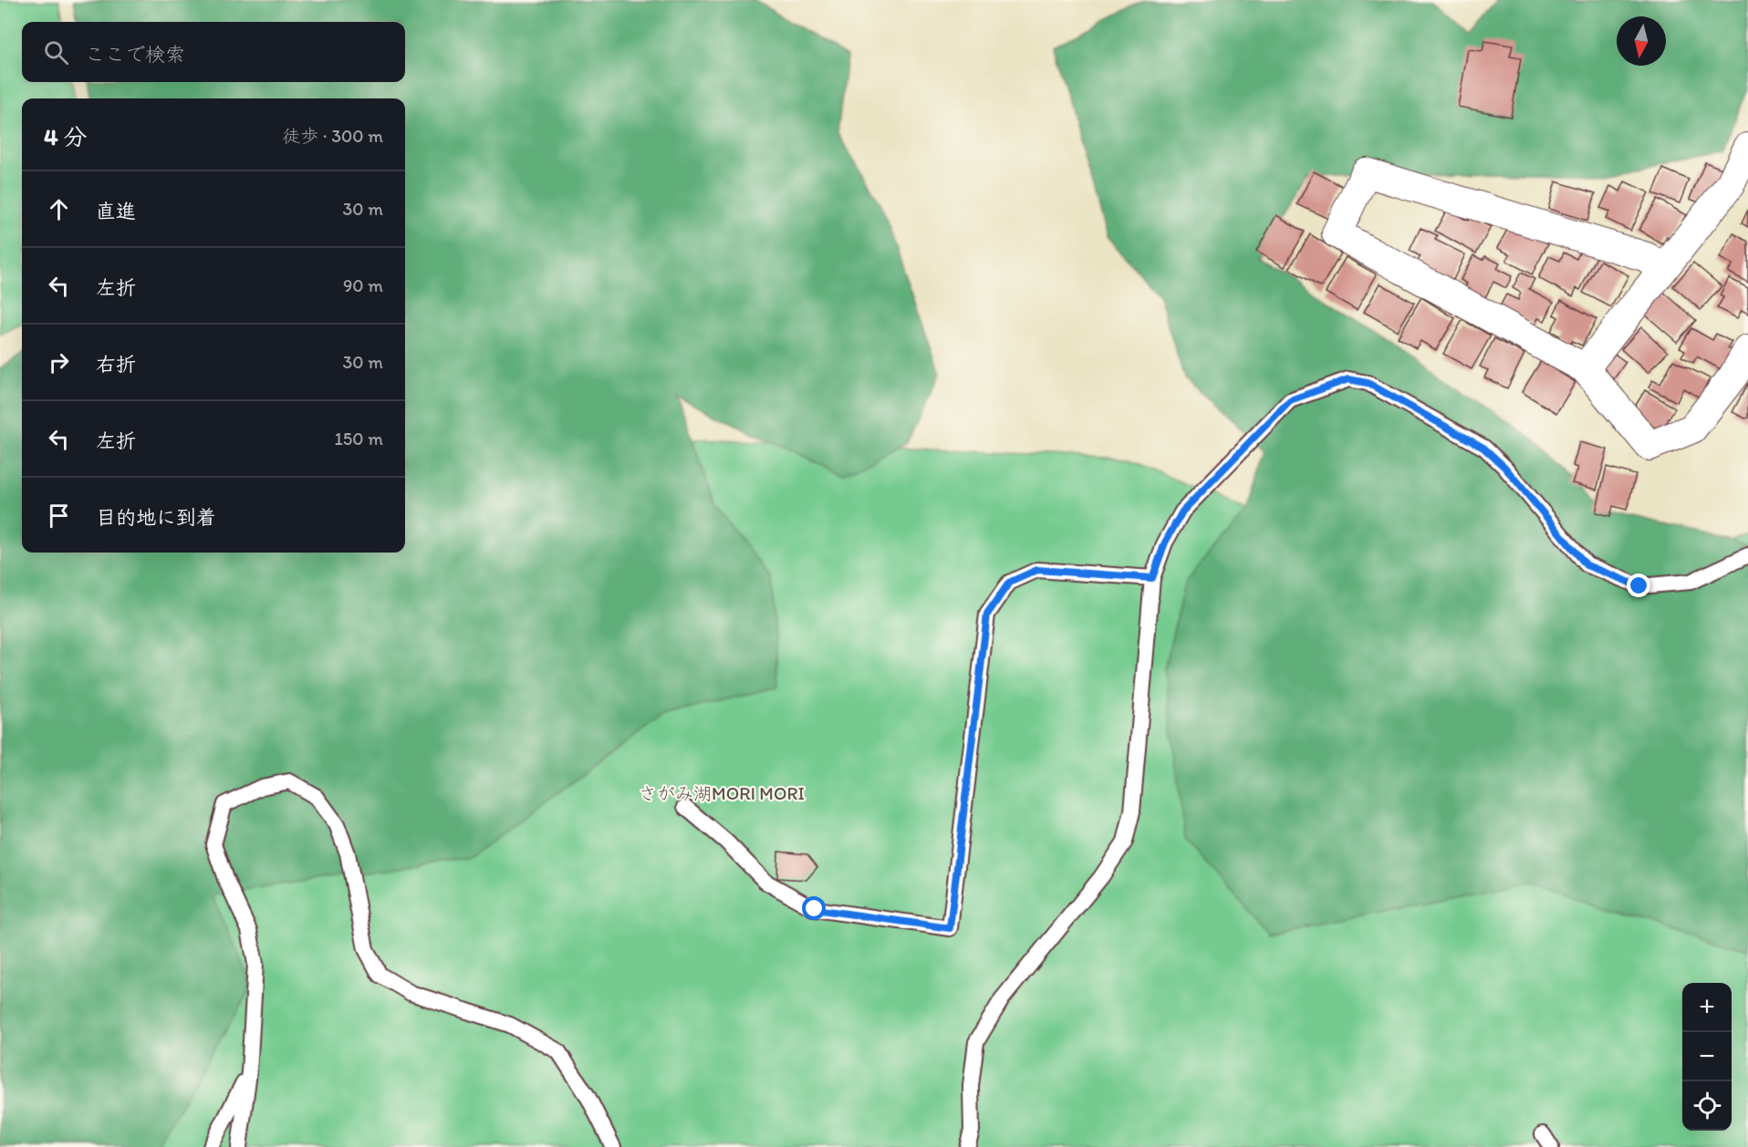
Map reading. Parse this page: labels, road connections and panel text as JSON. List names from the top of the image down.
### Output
{
  "parks": ["さがみ湖MORI MORI"],
  "north": "bottom",
  "page": {
    "search": "ここで検索",
    "heading": ["4 分", "徒歩 · 300 m"],
    "list": [
      ["直進", "30 m"],
      ["左折", "90 m"],
      ["右折", "30 m"],
      ["左折", "150 m"],
      "目的地に到着"
    ],
    "map_buttons": ["+", "−"]
  }
}
